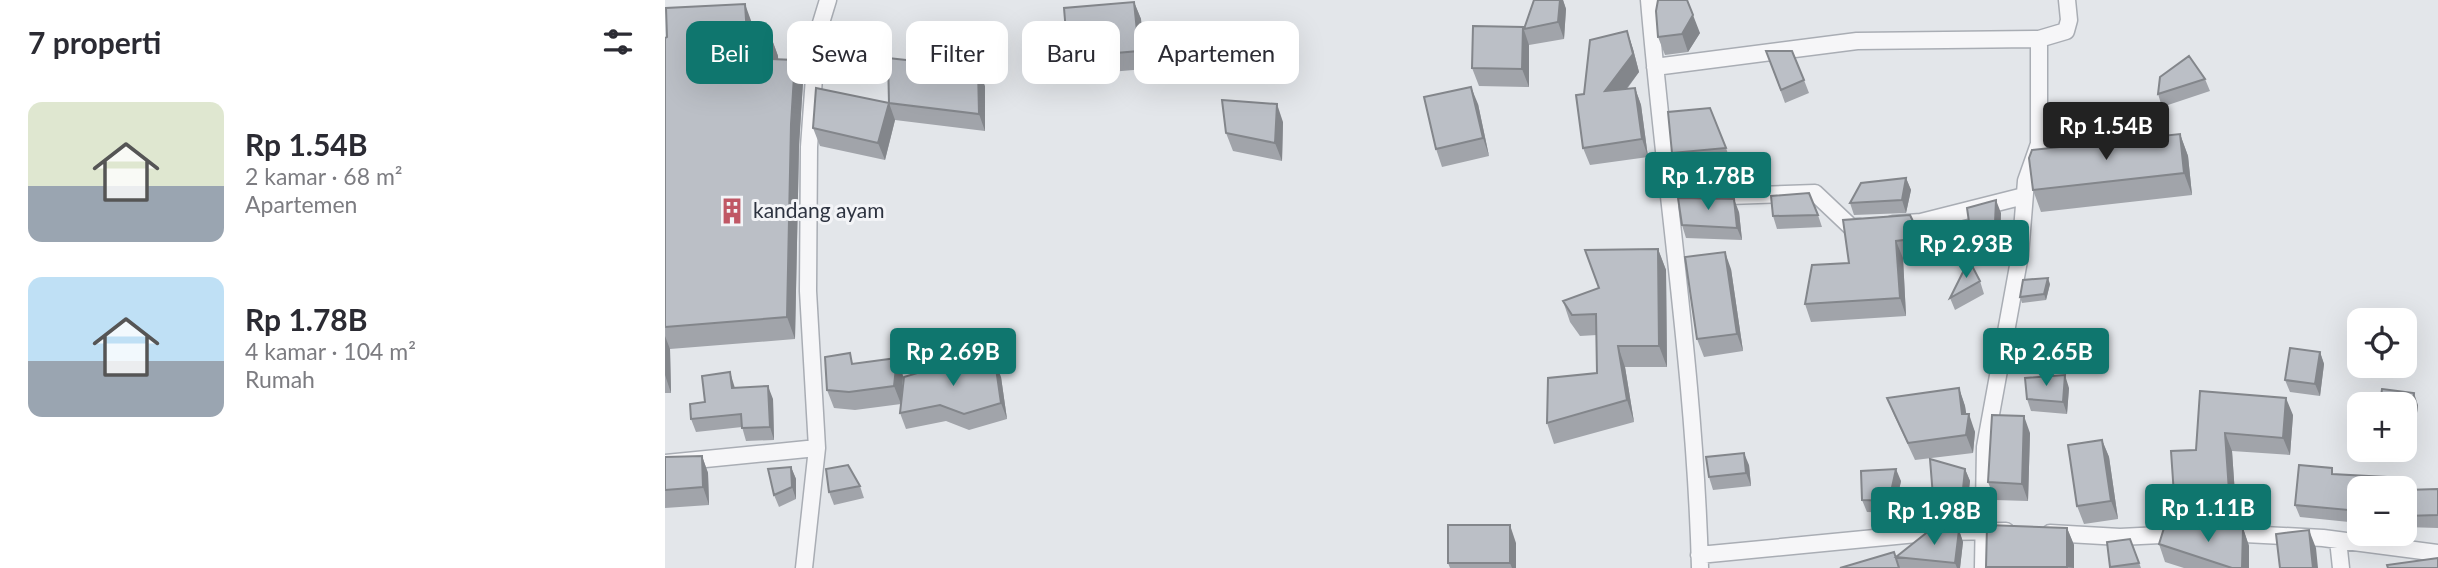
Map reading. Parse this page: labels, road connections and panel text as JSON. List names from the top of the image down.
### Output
{
  "places": {
    "building": ["kandang ayam"]
  },
  "page": {
    "heading": "7 properti",
    "chip": [
      "Beli",
      "Sewa",
      "Filter",
      "Baru",
      "Apartemen"
    ],
    "list": [
      {
        "name": "Rp 1.54B",
        "note": "2 kamar · 68 m² · Apartemen"
      },
      {
        "name": "Rp 1.78B",
        "note": "4 kamar · 104 m² · Rumah"
      }
    ],
    "price": [
      "Rp 1.54B",
      "Rp 1.78B",
      "Rp 2.93B",
      "Rp 2.69B",
      "Rp 2.65B",
      "Rp 1.11B",
      "Rp 1.98B"
    ],
    "map_buttons": ["+", "−"]
  }
}
